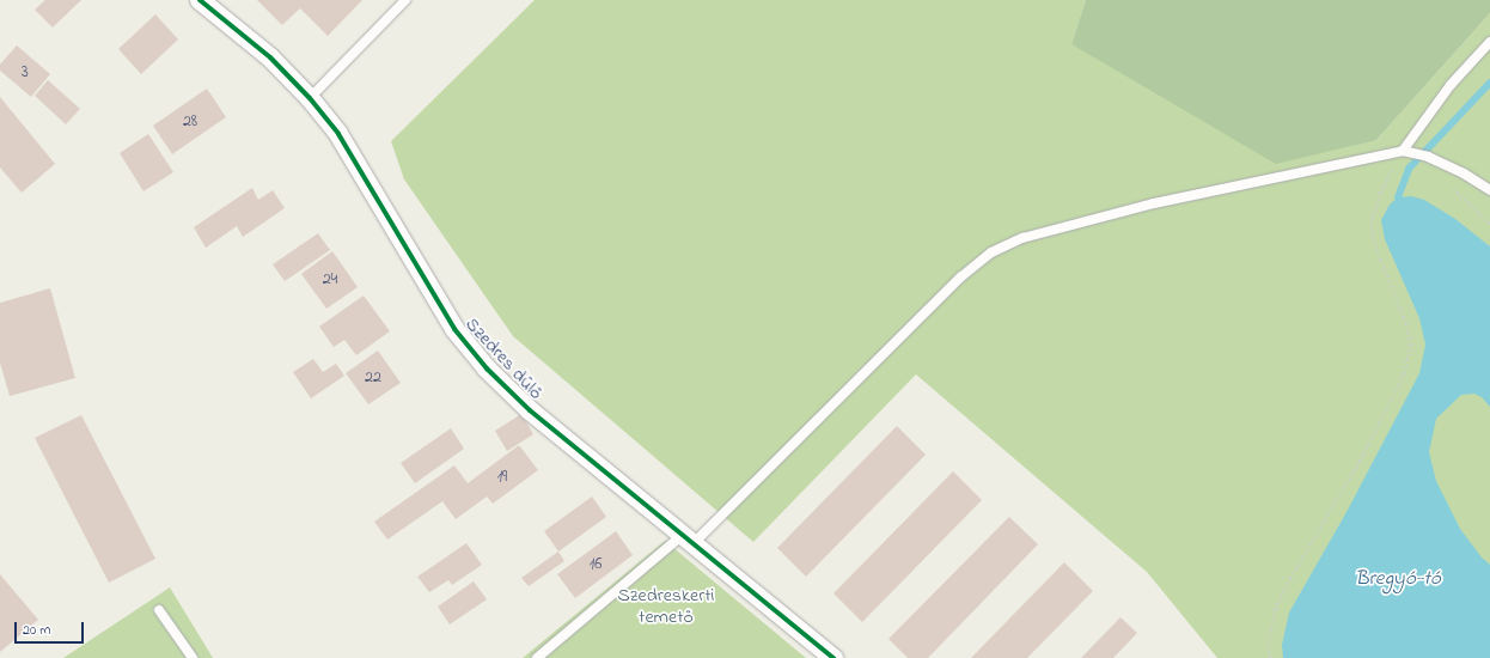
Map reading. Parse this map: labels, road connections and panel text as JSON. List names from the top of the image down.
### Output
{
  "streets": {
    "street": ["Szedres dűlő"]
  },
  "water": ["Bregyó-tó"],
  "parks": ["Szedreskerti temető"],
  "house_numbers": [
    "3",
    "28",
    "24",
    "22",
    "19",
    "16"
  ],
  "scale_bar": "20 m"
}
